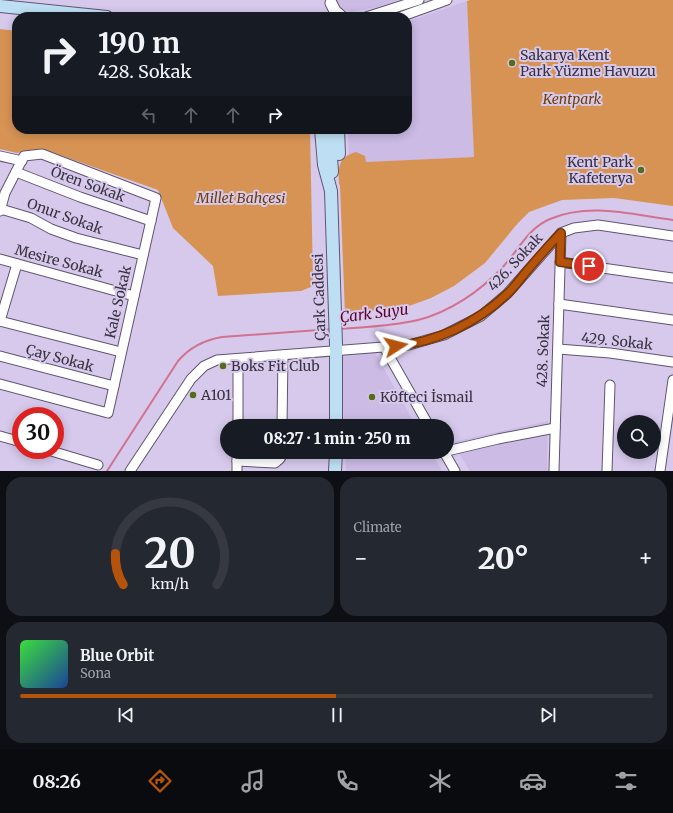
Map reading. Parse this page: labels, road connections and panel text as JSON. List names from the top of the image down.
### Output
{
  "streets": {
    "main road": ["Çark Caddesi"],
    "street": [
      "Ören Sokak",
      "Onur Sokak",
      "Mesire Sokak",
      "426. Sokak",
      "Kale Sokak",
      "429. Sokak",
      "428. Sokak",
      "Çay Sokak"
    ]
  },
  "crossings": [
    ["Ören Sokak", "Kale Sokak"],
    ["Onur Sokak", "Kale Sokak"],
    ["Mesire Sokak", "Kale Sokak"],
    ["426. Sokak", "Çark Caddesi"],
    ["426. Sokak", "428. Sokak"],
    ["Kale Sokak", "Çay Sokak"],
    ["429. Sokak", "428. Sokak"]
  ],
  "water": ["Çark Suyu"],
  "parks": ["Kentpark", "Millet Bahçesi"],
  "places": [
    "Sakarya Kent Park Yüzme Havuzu",
    "Kent Park Kafeterya",
    "Boks Fit Club",
    "A101",
    "Köfteci İsmail"
  ],
  "page": {
    "turn": ["190 m", "428. Sokak"],
    "limit": "30",
    "trip": "08:27 · 1 min · 250 m",
    "tile": "Climate",
    "heat": ["−", "20°", "+"],
    "song": ["Blue Orbit", "Sona"],
    "tabs": "08:26",
    "gauge": ["20", "km/h"]
  }
}
